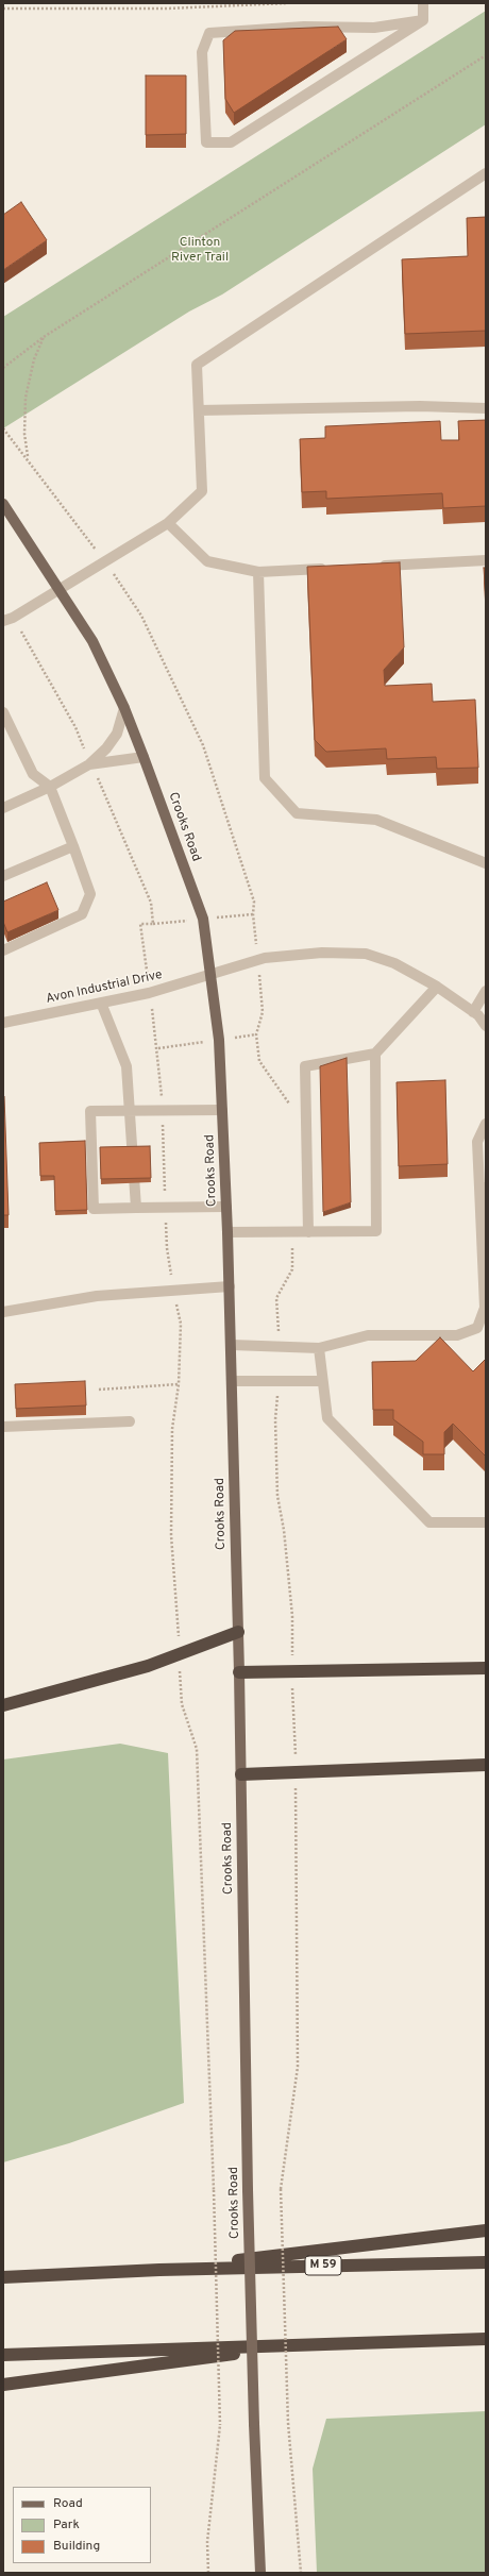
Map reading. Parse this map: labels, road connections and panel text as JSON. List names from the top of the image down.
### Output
{
  "streets": {
    "highway": ["M 59"],
    "main road": ["Crooks Road"],
    "street": ["Avon Industrial Drive"]
  },
  "crossings": [
    ["Crooks Road", "Avon Industrial Drive"]
  ],
  "parks": ["Clinton River Trail"],
  "legend": ["Road", "Park", "Building"]
}
